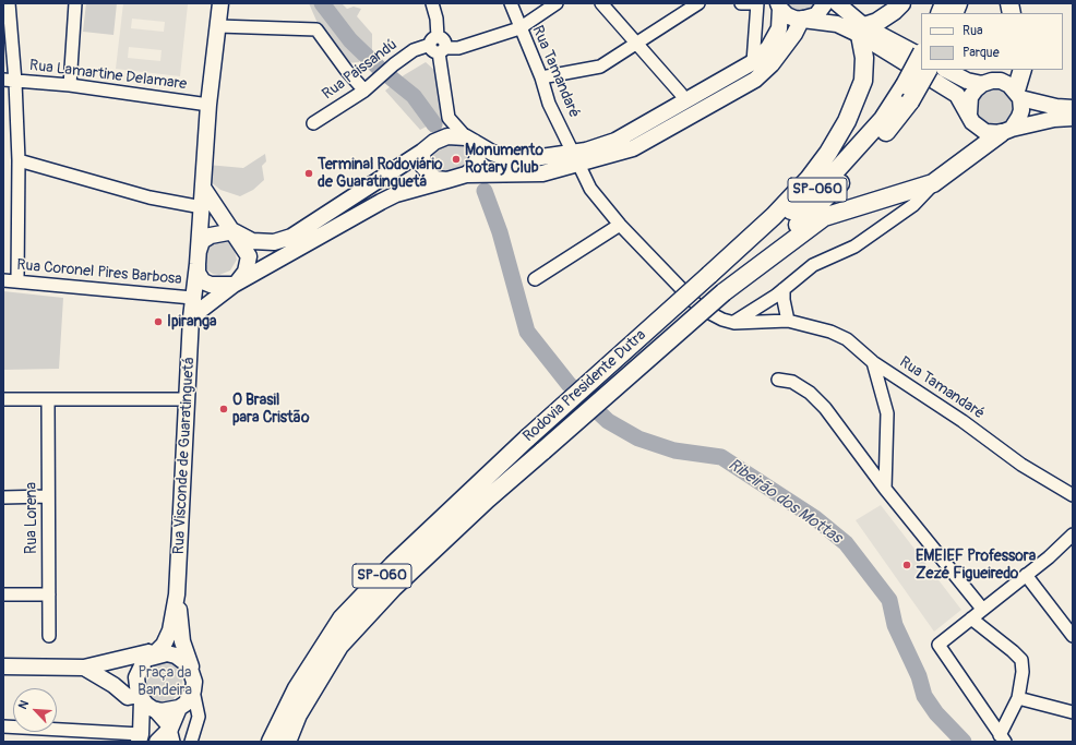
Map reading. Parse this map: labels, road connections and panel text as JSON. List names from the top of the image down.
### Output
{
  "streets": {
    "highway": ["SP-060", "Rodovia Presidente Dutra"],
    "main road": ["Rua Visconde de Guaratinguetá"],
    "street": [
      "Rua Paissandú",
      "Rua Tamandaré",
      "Rua Lamartine Delamare",
      "Rua Coronel Pires Barbosa",
      "Rua Lorena"
    ]
  },
  "crossings": [
    ["Rua Paissandú", "Rua Tamandaré"],
    ["Rua Lamartine Delamare", "Rua Visconde de Guaratinguetá"],
    ["Rua Coronel Pires Barbosa", "Rua Visconde de Guaratinguetá"]
  ],
  "water": ["Ribeirão dos Mottas"],
  "parks": ["Praça da Bandeira"],
  "places": [
    "Monumento Rotary Club",
    "Terminal Rodoviário de Guaratinguetá",
    "Ipiranga",
    "O Brasil para Cristão",
    "EMEIEF Professora Zezé Figueiredo"
  ],
  "legend": ["Rua", "Parque"],
  "north": "top left"
}
